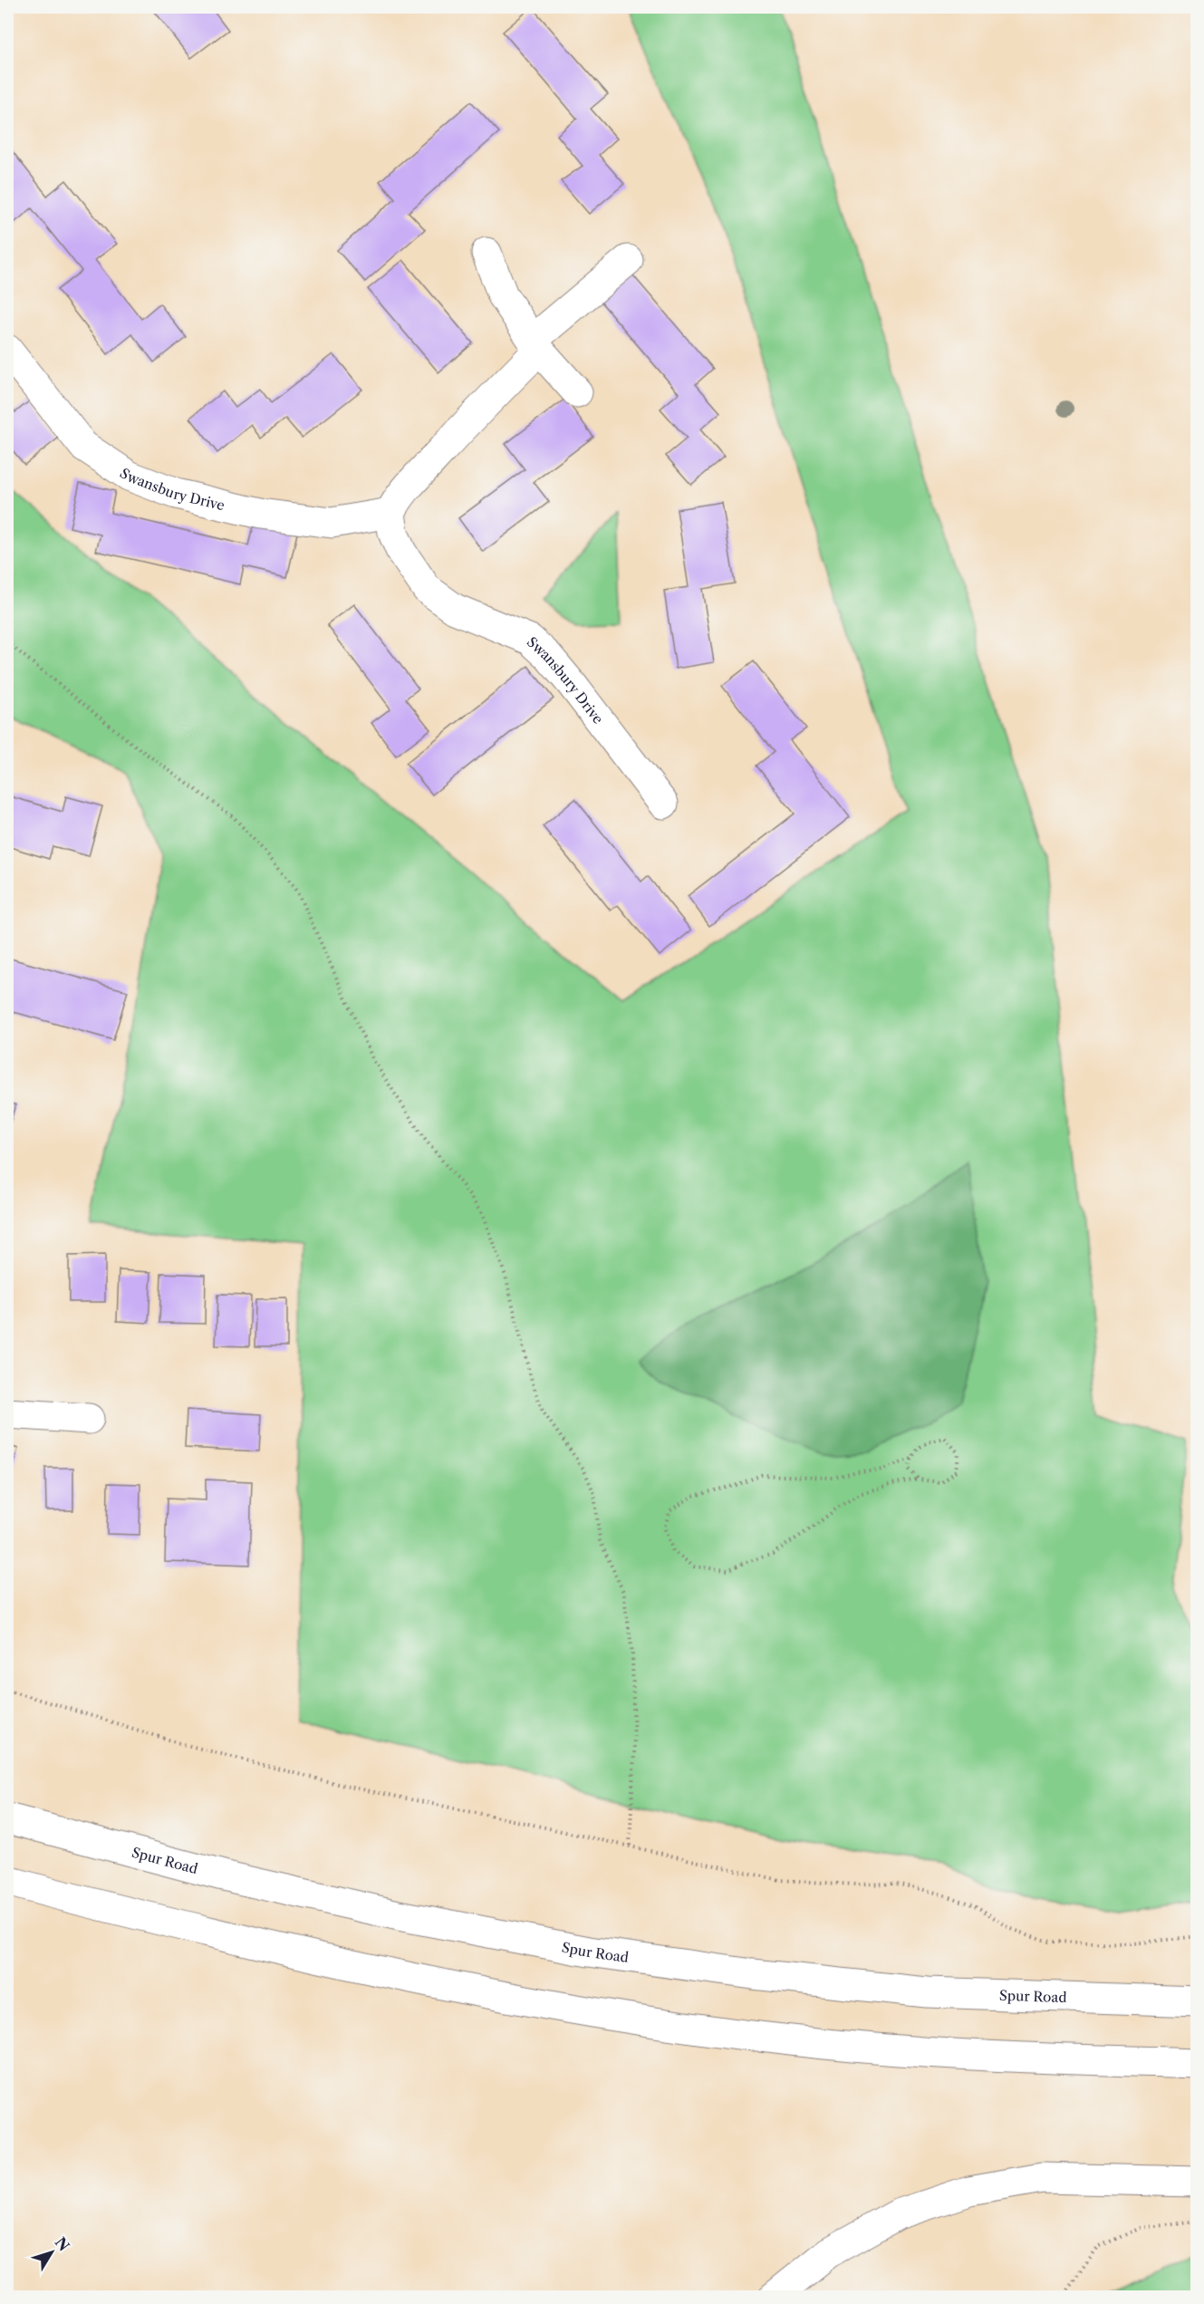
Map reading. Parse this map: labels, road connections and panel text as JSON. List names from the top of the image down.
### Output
{
  "streets": {
    "main road": ["Swansbury Drive", "Spur Road"]
  },
  "north": "top right"
}
